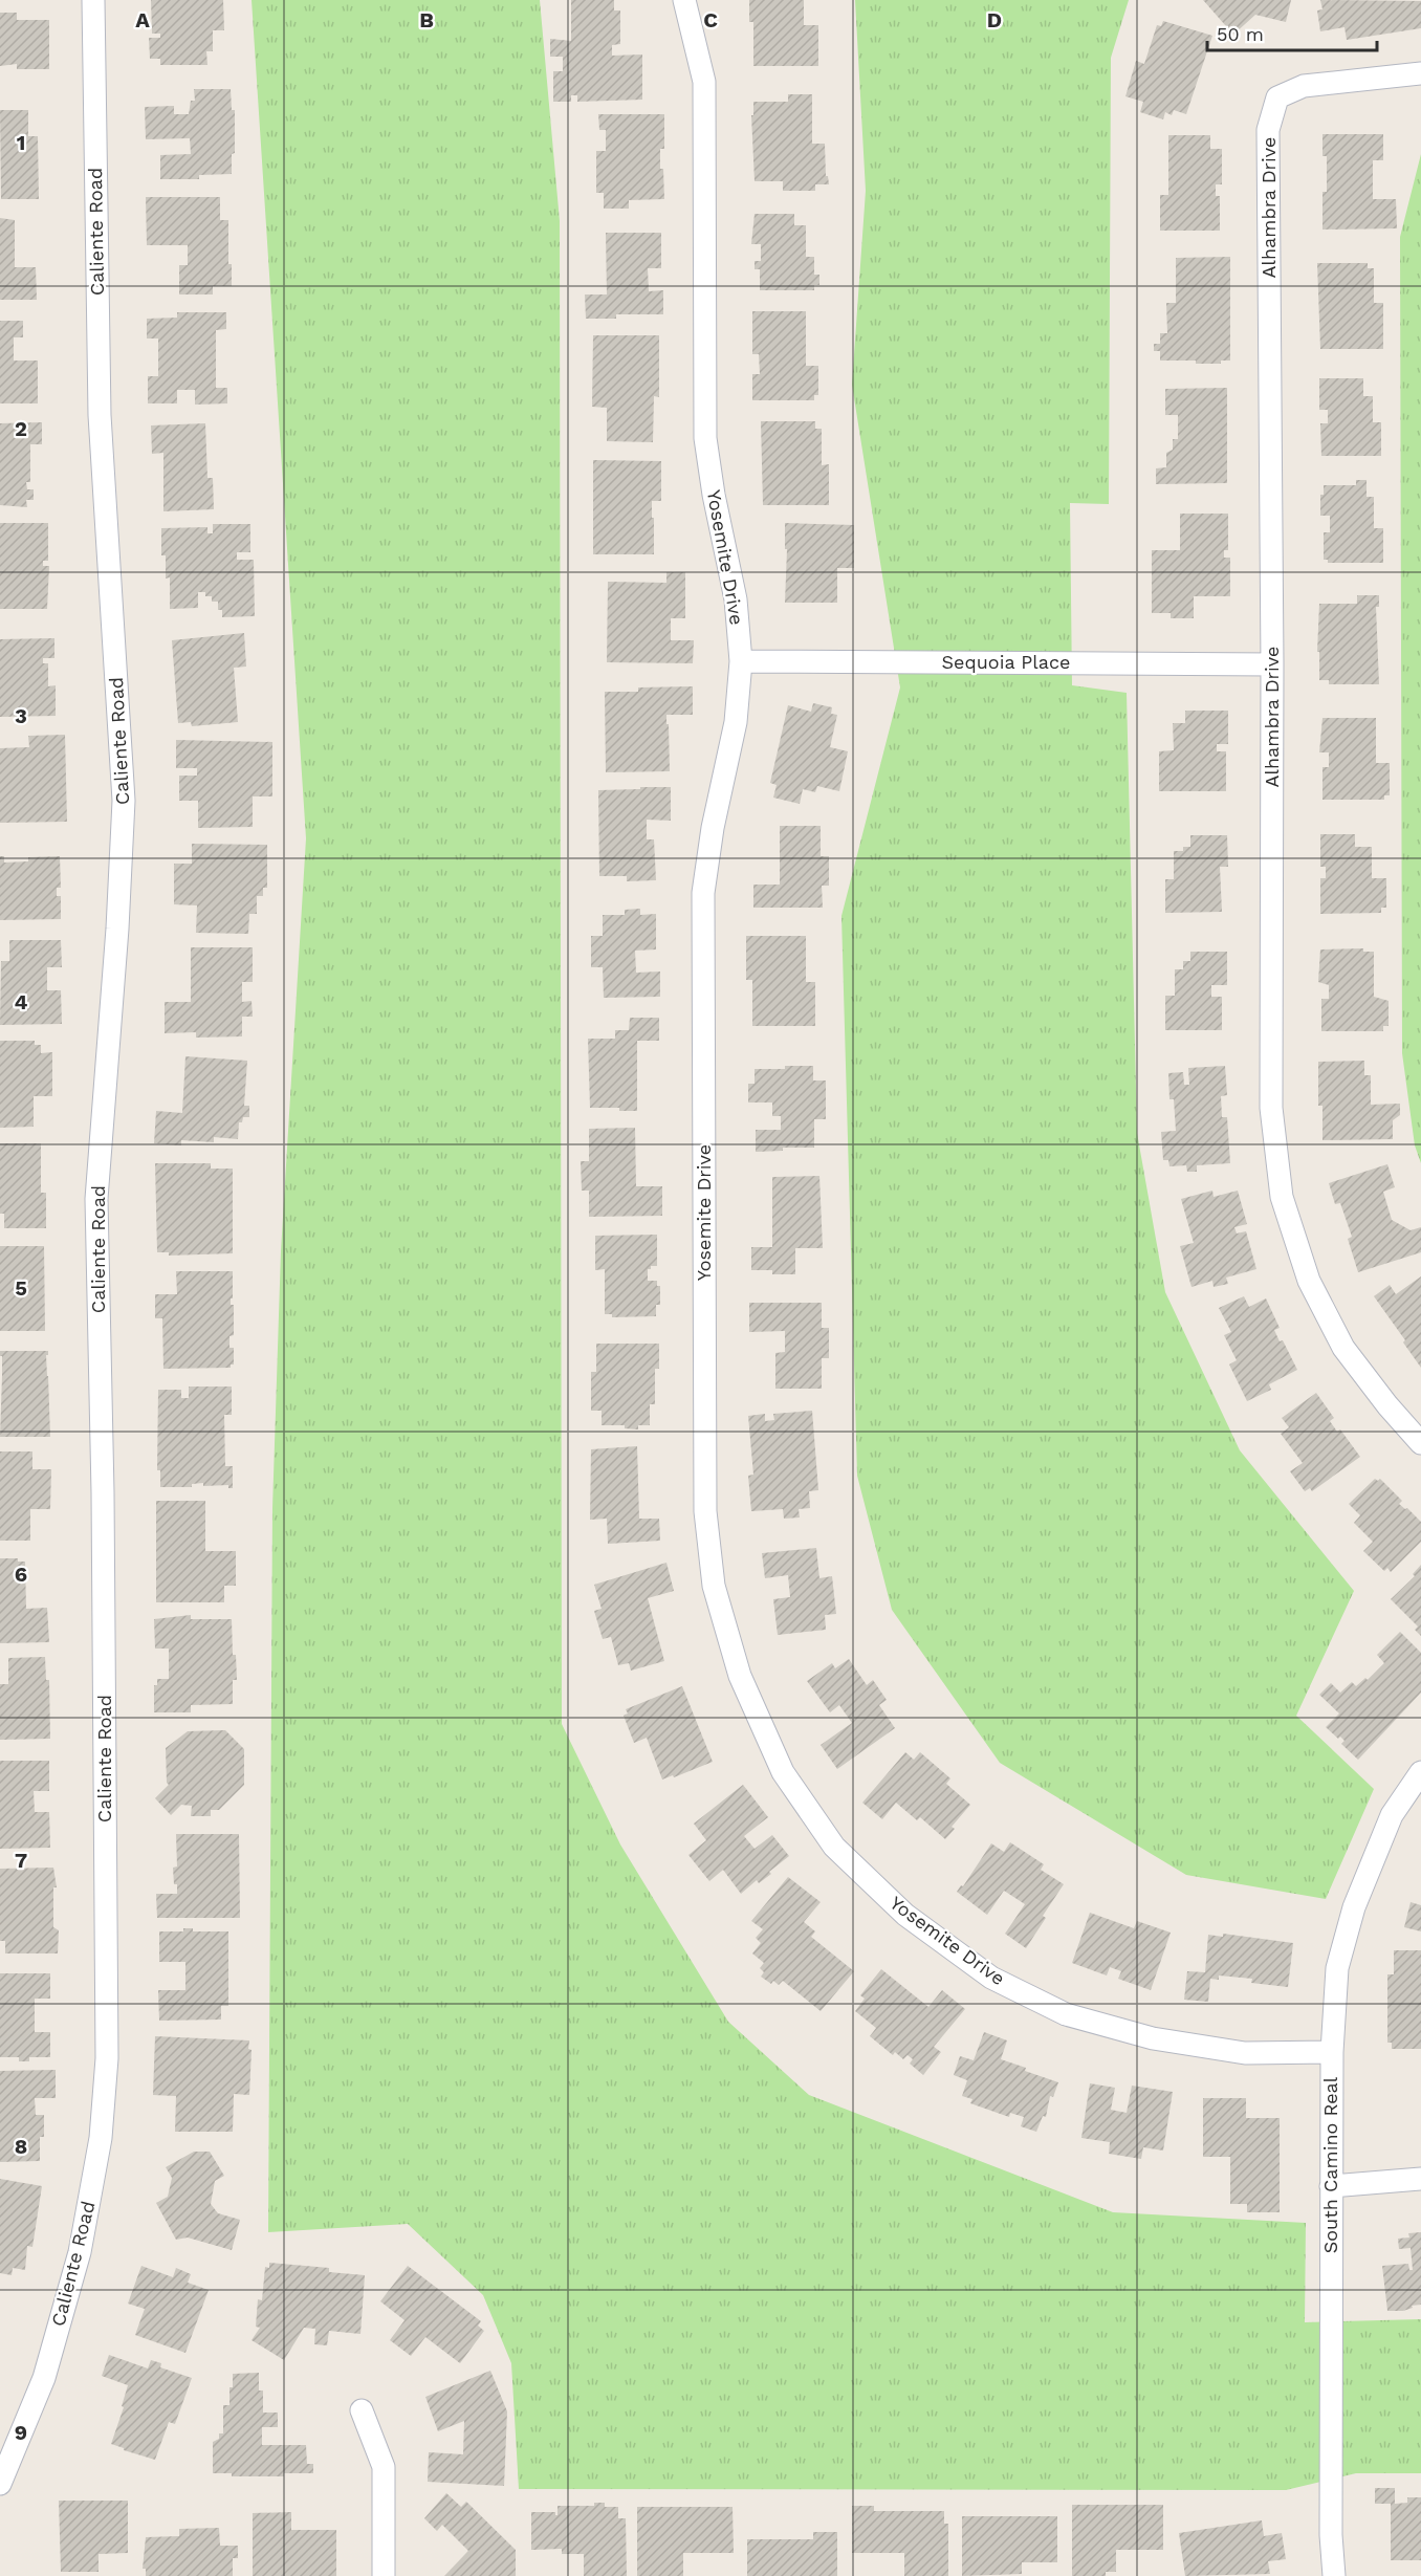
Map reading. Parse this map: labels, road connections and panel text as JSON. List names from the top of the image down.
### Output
{
  "streets": {
    "street": [
      "Alhambra Drive",
      "Caliente Road",
      "Yosemite Drive",
      "Sequoia Place",
      "South Camino Real"
    ]
  },
  "crossings": [
    ["Alhambra Drive", "Sequoia Place"],
    ["Yosemite Drive", "Sequoia Place"],
    ["Yosemite Drive", "South Camino Real"]
  ],
  "scale_bar": "50 m",
  "grid": {
    "columns": [
      "A",
      "B",
      "C",
      "D"
    ],
    "rows": [
      "1",
      "2",
      "3",
      "4",
      "5",
      "6",
      "7",
      "8",
      "9"
    ]
  }
}
